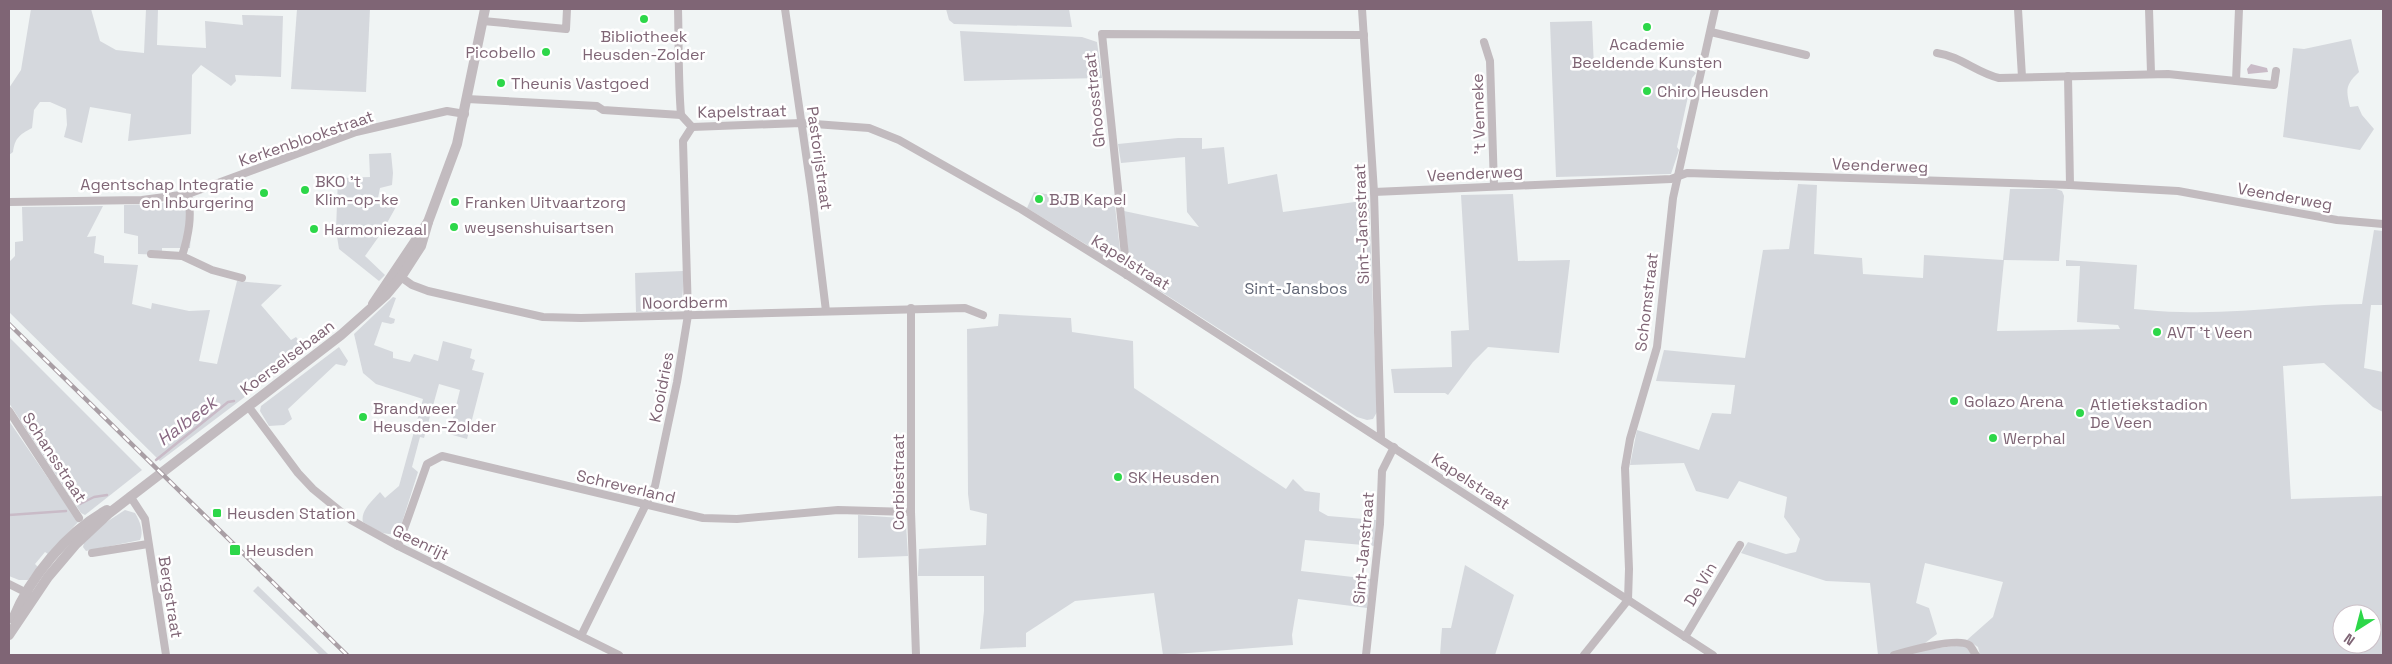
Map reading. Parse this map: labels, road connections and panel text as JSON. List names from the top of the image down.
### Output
{
  "streets": {
    "street": [
      "Ghoosstraat",
      "Kapelstraat",
      "'t Venneke",
      "Kerkenblookstraat",
      "Pastorijstraat",
      "Veenderweg",
      "Sint-Jansstraat",
      "Noordberm",
      "Schomstraat",
      "Koerselsebaan",
      "Kooidries",
      "Schansstraat",
      "Corbiestraat",
      "Schreverland",
      "Geenrijt",
      "Sint-Janstraat",
      "De Vin",
      "Bergstraat"
    ]
  },
  "crossings": [
    ["Ghoosstraat", "Kapelstraat"],
    ["Ghoosstraat", "Sint-Jansstraat"],
    ["Kapelstraat", "Pastorijstraat"],
    ["Kapelstraat", "Sint-Jansstraat"],
    ["Kapelstraat", "Schomstraat"],
    ["Kapelstraat", "Koerselsebaan"],
    ["Kapelstraat", "Kooidries"],
    ["Kapelstraat", "Sint-Janstraat"],
    ["Kapelstraat", "De Vin"],
    ["'t Venneke", "Veenderweg"],
    ["Kerkenblookstraat", "Koerselsebaan"],
    ["Pastorijstraat", "Noordberm"],
    ["Veenderweg", "Sint-Jansstraat"],
    ["Veenderweg", "Schomstraat"],
    ["Noordberm", "Koerselsebaan"],
    ["Noordberm", "Kooidries"],
    ["Noordberm", "Corbiestraat"],
    ["Koerselsebaan", "Geenrijt"],
    ["Koerselsebaan", "Bergstraat"],
    ["Kooidries", "Schreverland"],
    ["Kooidries", "Geenrijt"],
    ["Corbiestraat", "Schreverland"],
    ["Schreverland", "Geenrijt"]
  ],
  "water": ["Halbeek"],
  "parks": ["Sint-Jansbos"],
  "places": {
    "other": [
      "Bibliotheek Heusden-Zolder",
      "Academie Beeldende Kunsten",
      "Picobello",
      "Theunis Vastgoed",
      "Chiro Heusden",
      "BKO 't Klim-op-ke",
      "Agentschap Integratie en Inburgering",
      "BJB Kapel",
      "Franken Uitvaartzorg",
      "weysenshuisartsen",
      "Harmoniezaal",
      "AVT 't Veen",
      "Golazo Arena",
      "Atletiekstadion De Veen",
      "Brandweer Heusden-Zolder",
      "Werphal",
      "SK Heusden"
    ],
    "transit": ["Heusden Station", "Heusden"]
  },
  "north": "bottom left"
}
